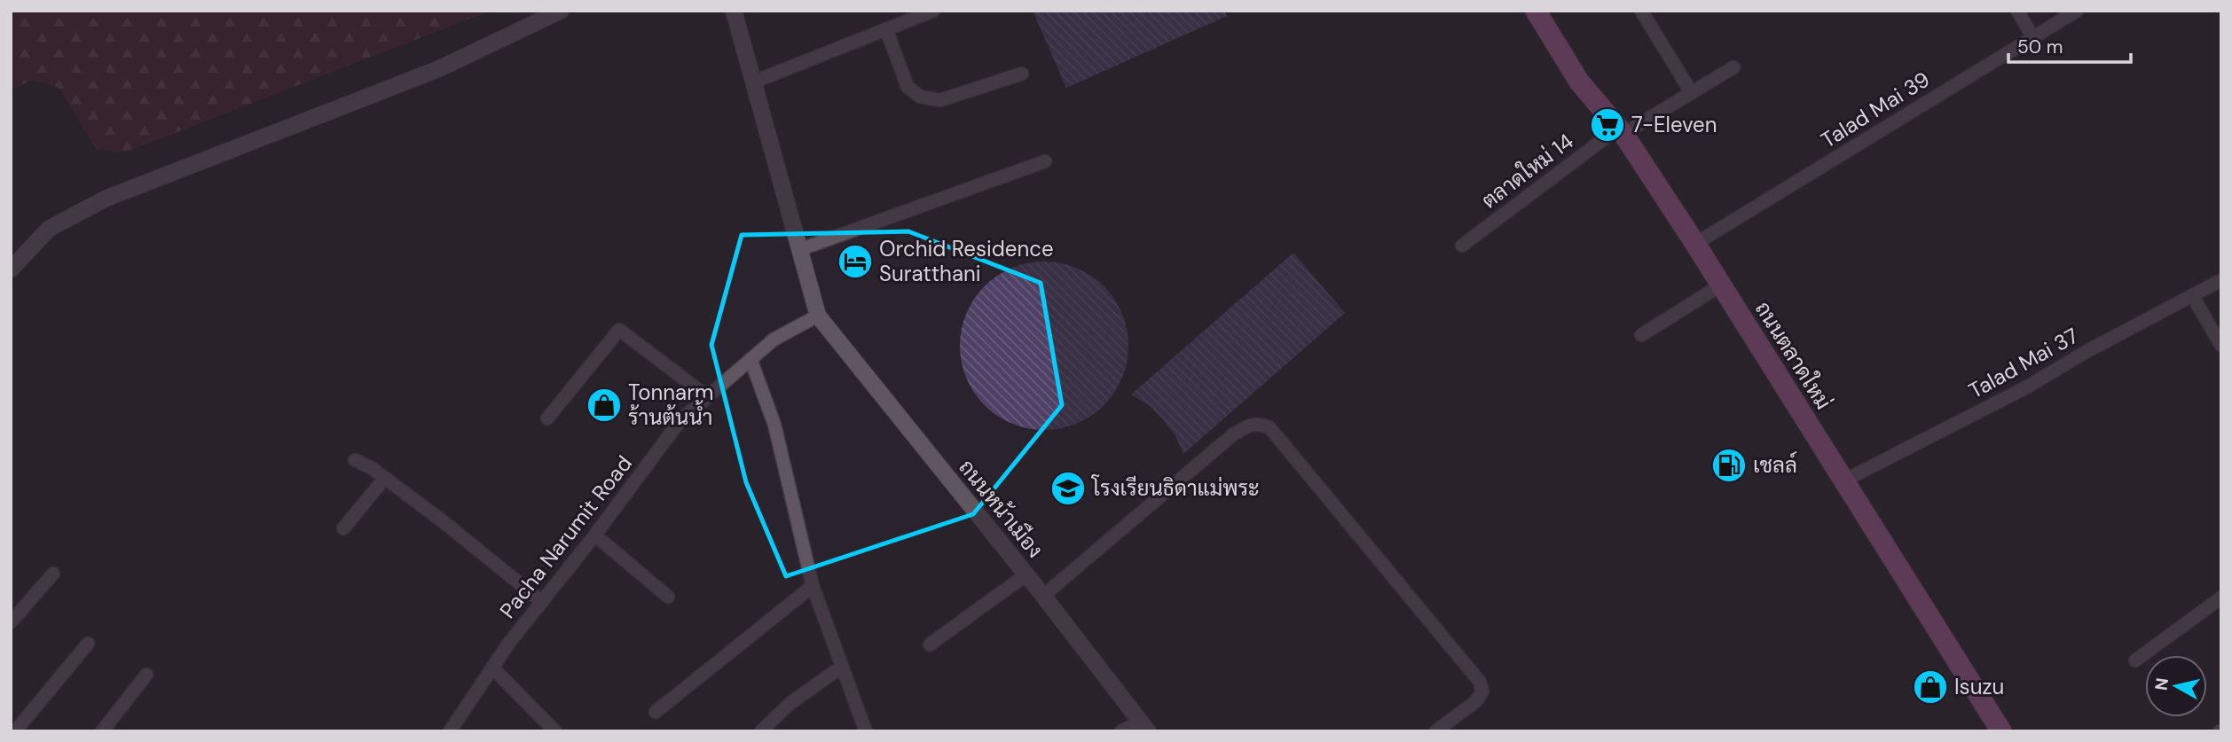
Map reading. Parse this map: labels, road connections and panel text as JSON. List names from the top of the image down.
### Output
{
  "streets": {
    "main road": ["ถนนตลาดใหม่"],
    "street": [
      "Talad Mai 39",
      "ตลาดใหม่ 14",
      "Talad Mai 37",
      "ถนนหน้าเมือง",
      "Pacha Narumit Road"
    ]
  },
  "crossings": [
    ["Talad Mai 39", "ถนนตลาดใหม่"],
    ["ตลาดใหม่ 14", "ถนนตลาดใหม่"],
    ["ถนนตลาดใหม่", "Talad Mai 37"],
    ["ถนนหน้าเมือง", "Pacha Narumit Road"]
  ],
  "places": {
    "supermarket": ["7-Eleven"],
    "hotel": ["Orchid Residence Suratthani"],
    "shop": ["Tonnarm ร้านต้นน้ำ", "Isuzu"],
    "fuel station": ["เชลล์"],
    "school or university": ["โรงเรียนธิดาแม่พระ"]
  },
  "scale_bar": "50 m",
  "north": "left"
}
